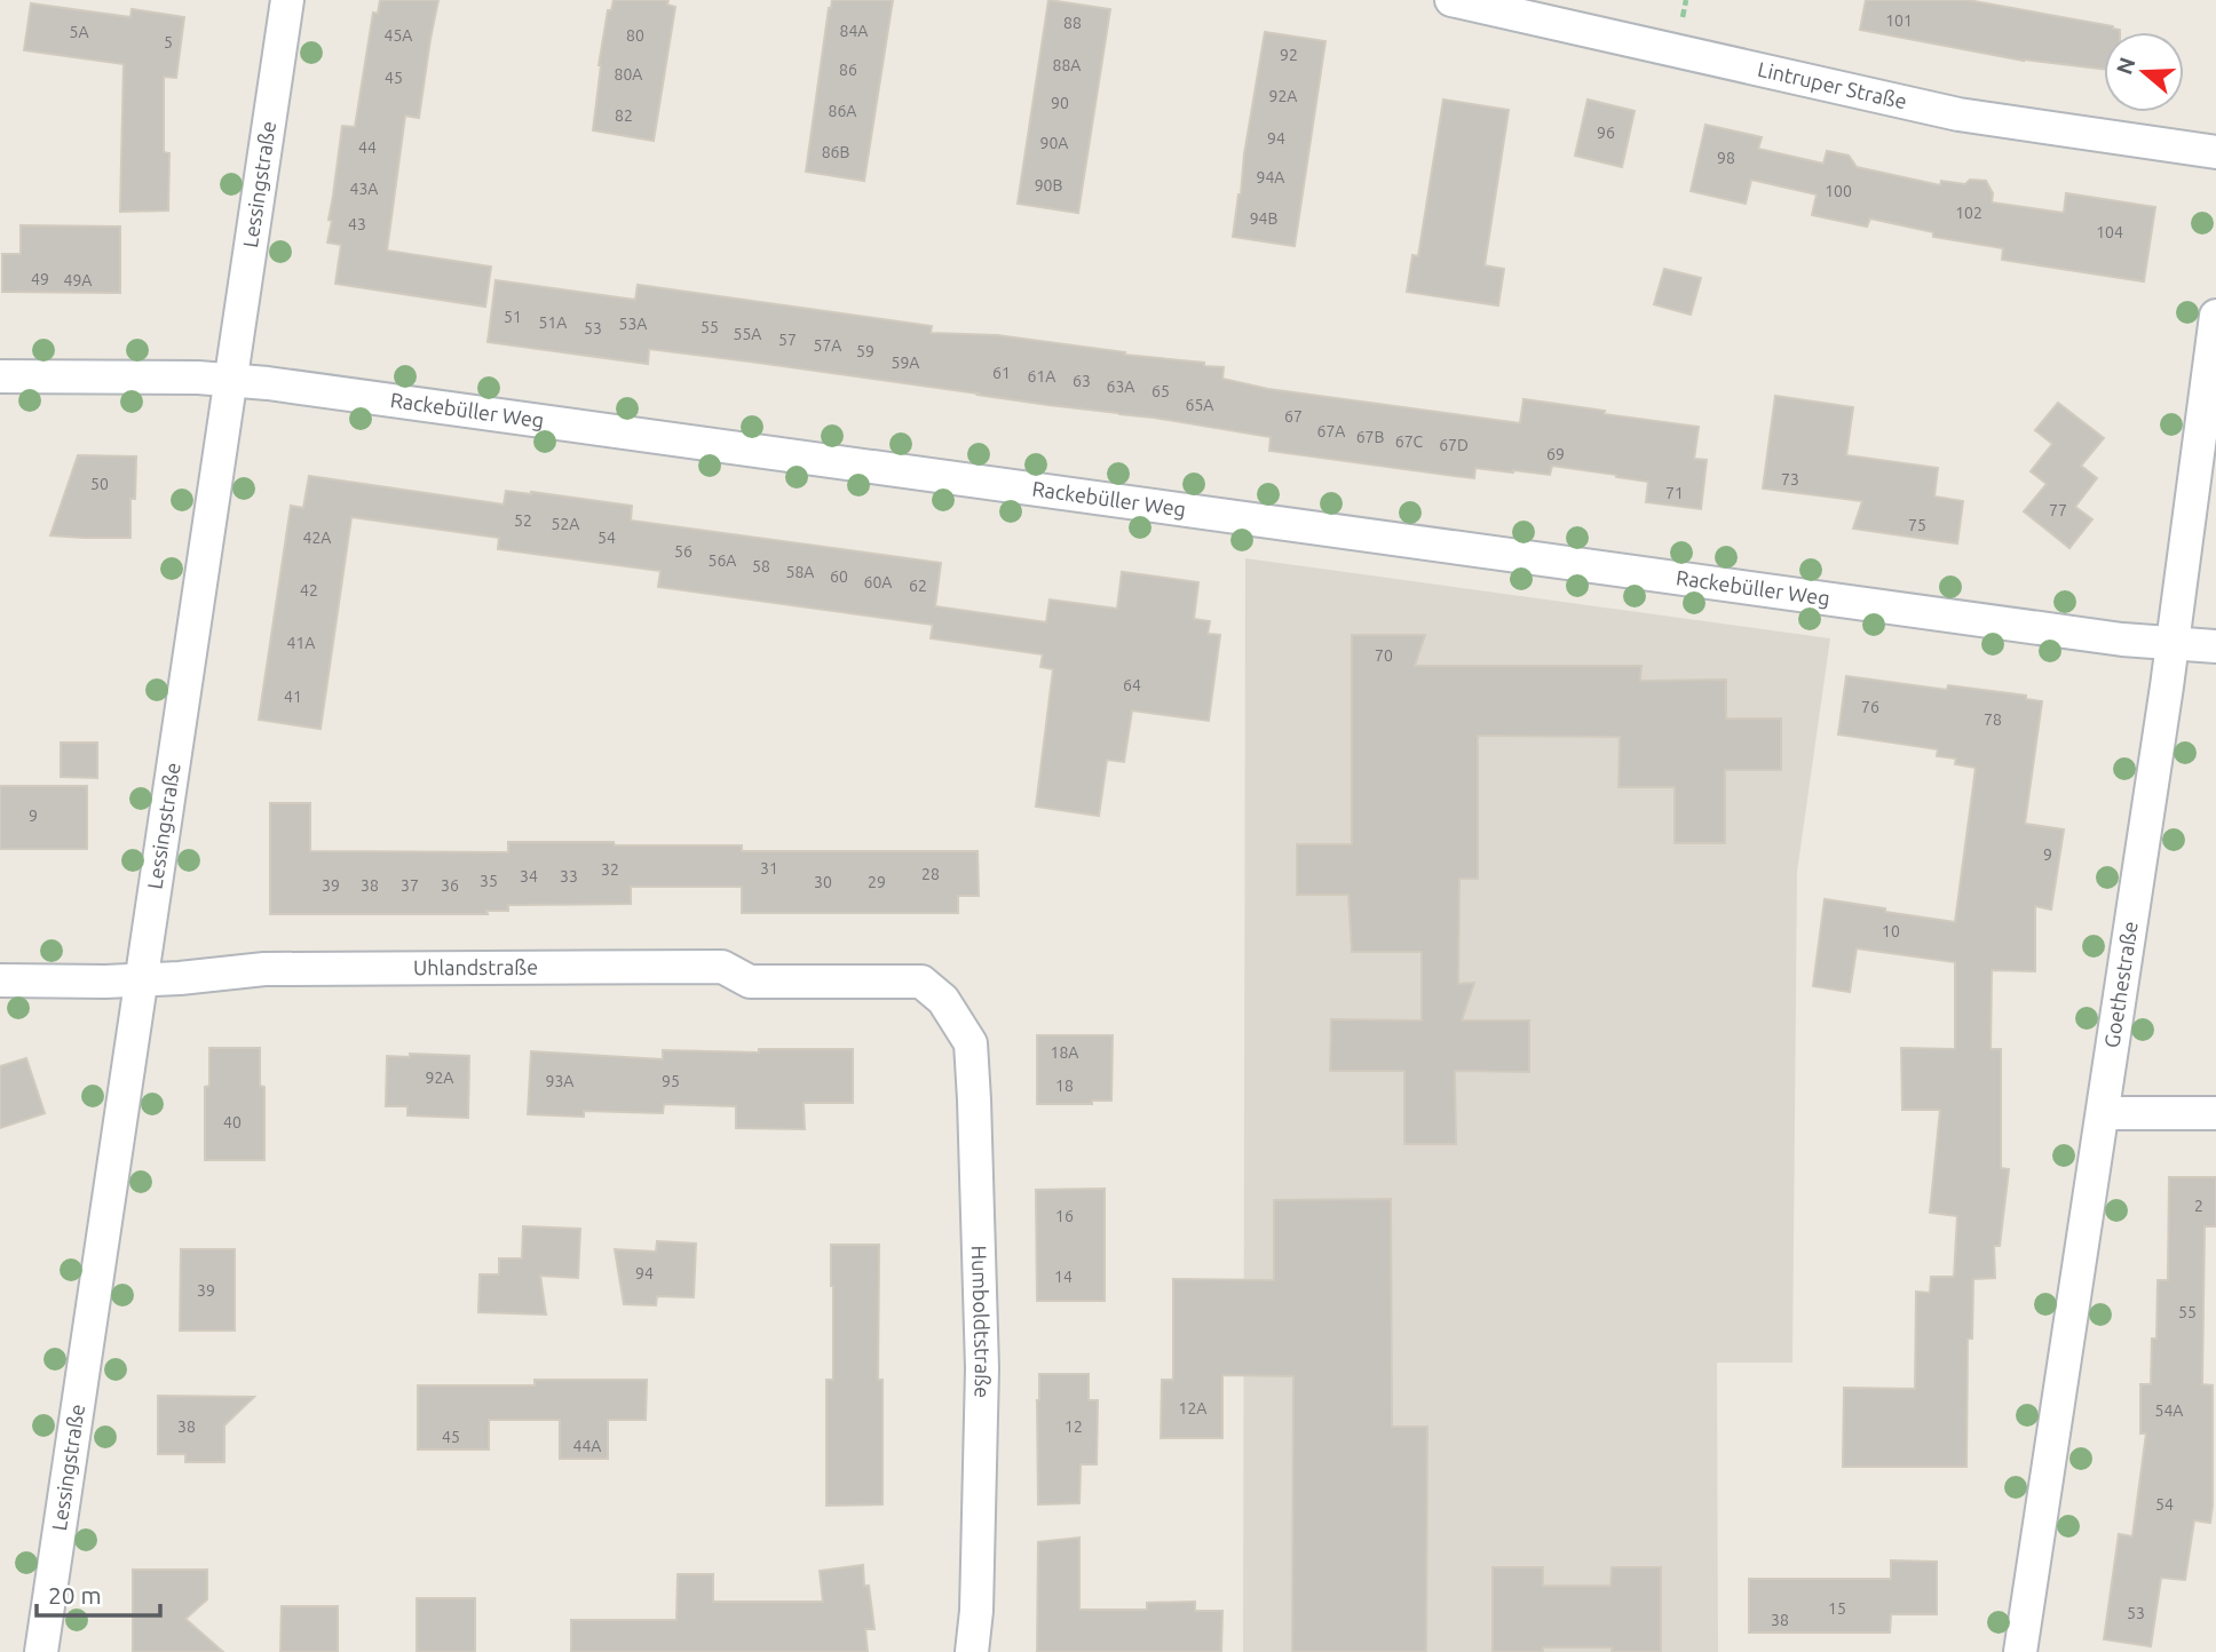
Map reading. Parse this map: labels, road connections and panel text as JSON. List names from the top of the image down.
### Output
{
  "streets": {
    "street": [
      "Lintruper Straße",
      "Lessingstraße",
      "Rackebüller Weg",
      "Uhlandstraße",
      "Goethestraße",
      "Humboldtstraße"
    ]
  },
  "crossings": [
    ["Lessingstraße", "Rackebüller Weg"],
    ["Lessingstraße", "Uhlandstraße"],
    ["Rackebüller Weg", "Goethestraße"],
    ["Uhlandstraße", "Humboldtstraße"]
  ],
  "house_numbers": [
    "101",
    "88",
    "84A",
    "5A",
    "45A",
    "80",
    "5",
    "92",
    "88A",
    "86",
    "80A",
    "45",
    "92A",
    "90",
    "86A",
    "82",
    "96",
    "94",
    "90A",
    "44",
    "86B",
    "98",
    "94A",
    "90B",
    "43A",
    "100",
    "102",
    "94B",
    "43",
    "104",
    "49",
    "49A",
    "51",
    "51A",
    "53A",
    "55",
    "53",
    "55A",
    "57",
    "57A",
    "59",
    "59A",
    "61",
    "61A",
    "63",
    "63A",
    "65",
    "65A",
    "67",
    "67A",
    "67B",
    "67C",
    "67D",
    "69",
    "73",
    "50",
    "71",
    "77",
    "52",
    "52A",
    "75",
    "42A",
    "54",
    "56",
    "56A",
    "58",
    "58A",
    "60",
    "60A",
    "62",
    "42",
    "41A",
    "70",
    "64",
    "41",
    "76",
    "78",
    "9",
    "9",
    "31",
    "32",
    "28",
    "34",
    "33",
    "35",
    "30",
    "29",
    "39",
    "38",
    "37",
    "36",
    "10",
    "18A",
    "92A",
    "93A",
    "95",
    "18",
    "40",
    "2",
    "16",
    "94",
    "14",
    "39",
    "55",
    "12A",
    "54A",
    "38",
    "12",
    "45",
    "44A",
    "54",
    "15",
    "53",
    "38"
  ],
  "scale_bar": "20 m",
  "north": "left"
}
